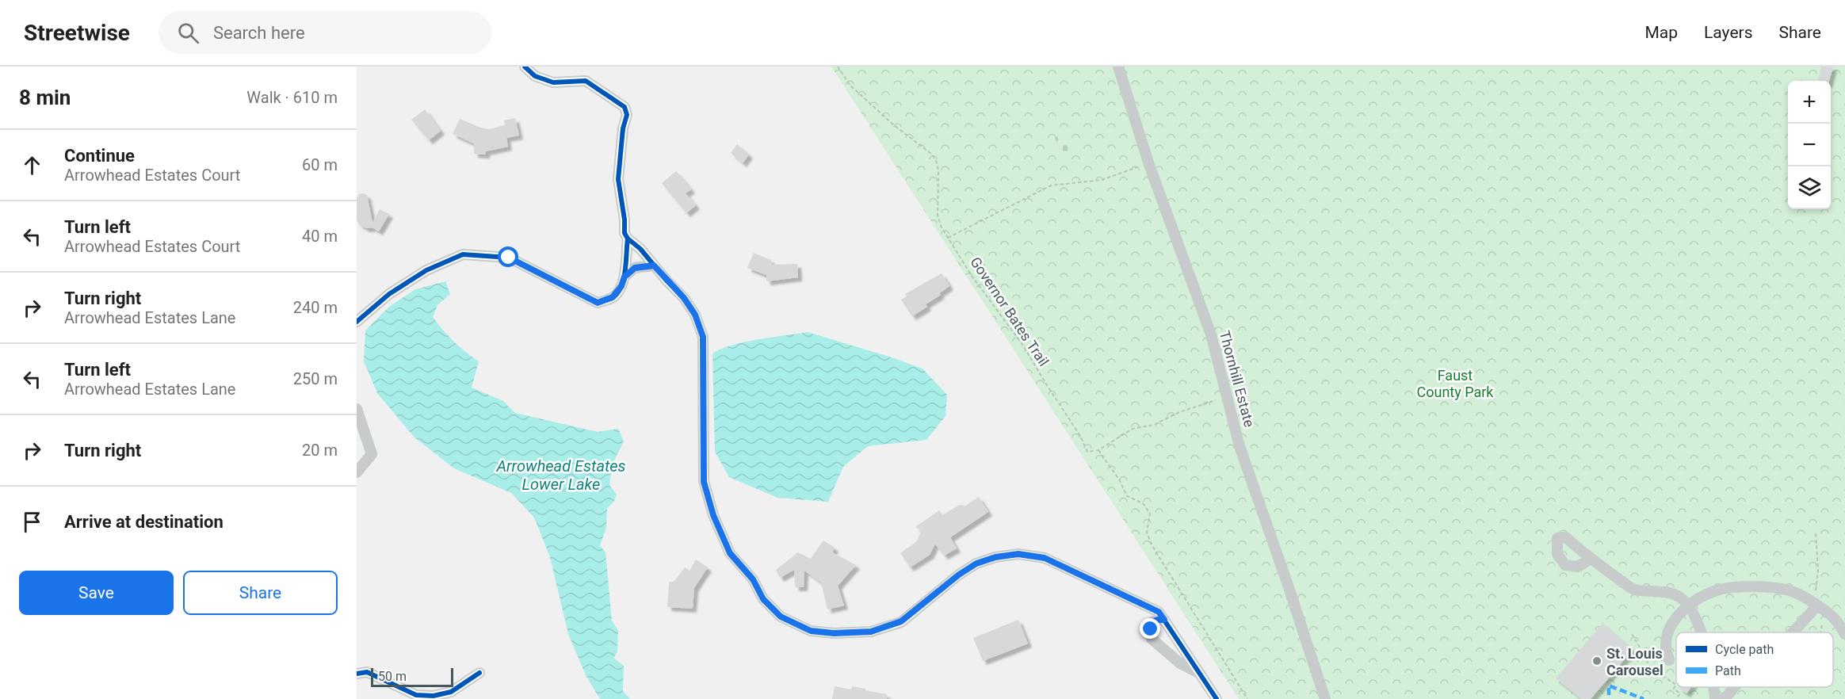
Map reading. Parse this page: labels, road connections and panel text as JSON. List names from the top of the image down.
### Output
{
  "streets": {
    "street": ["Thornhill Estate"],
    "path": ["Governor Bates Trail"]
  },
  "water": ["Arrowhead Estates Lower Lake"],
  "parks": ["Faust County Park"],
  "places": ["St. Louis Carousel"],
  "legend": ["Cycle path", "Path"],
  "scale_bar": "50 m",
  "page": {
    "header": "Streetwise",
    "search": "Search here",
    "nav": ["Map", "Layers", "Share"],
    "heading": ["8 min", "Walk · 610 m"],
    "map_buttons": ["+", "−"],
    "list": [
      ["Continue", "Arrowhead Estates Court", "60 m"],
      ["Turn left", "Arrowhead Estates Court", "40 m"],
      ["Turn right", "Arrowhead Estates Lane", "240 m"],
      ["Turn left", "Arrowhead Estates Lane", "250 m"],
      ["Turn right", "20 m"],
      "Arrive at destination"
    ],
    "buttons": ["Save", "Share"],
    "scale": "50 m"
  }
}
